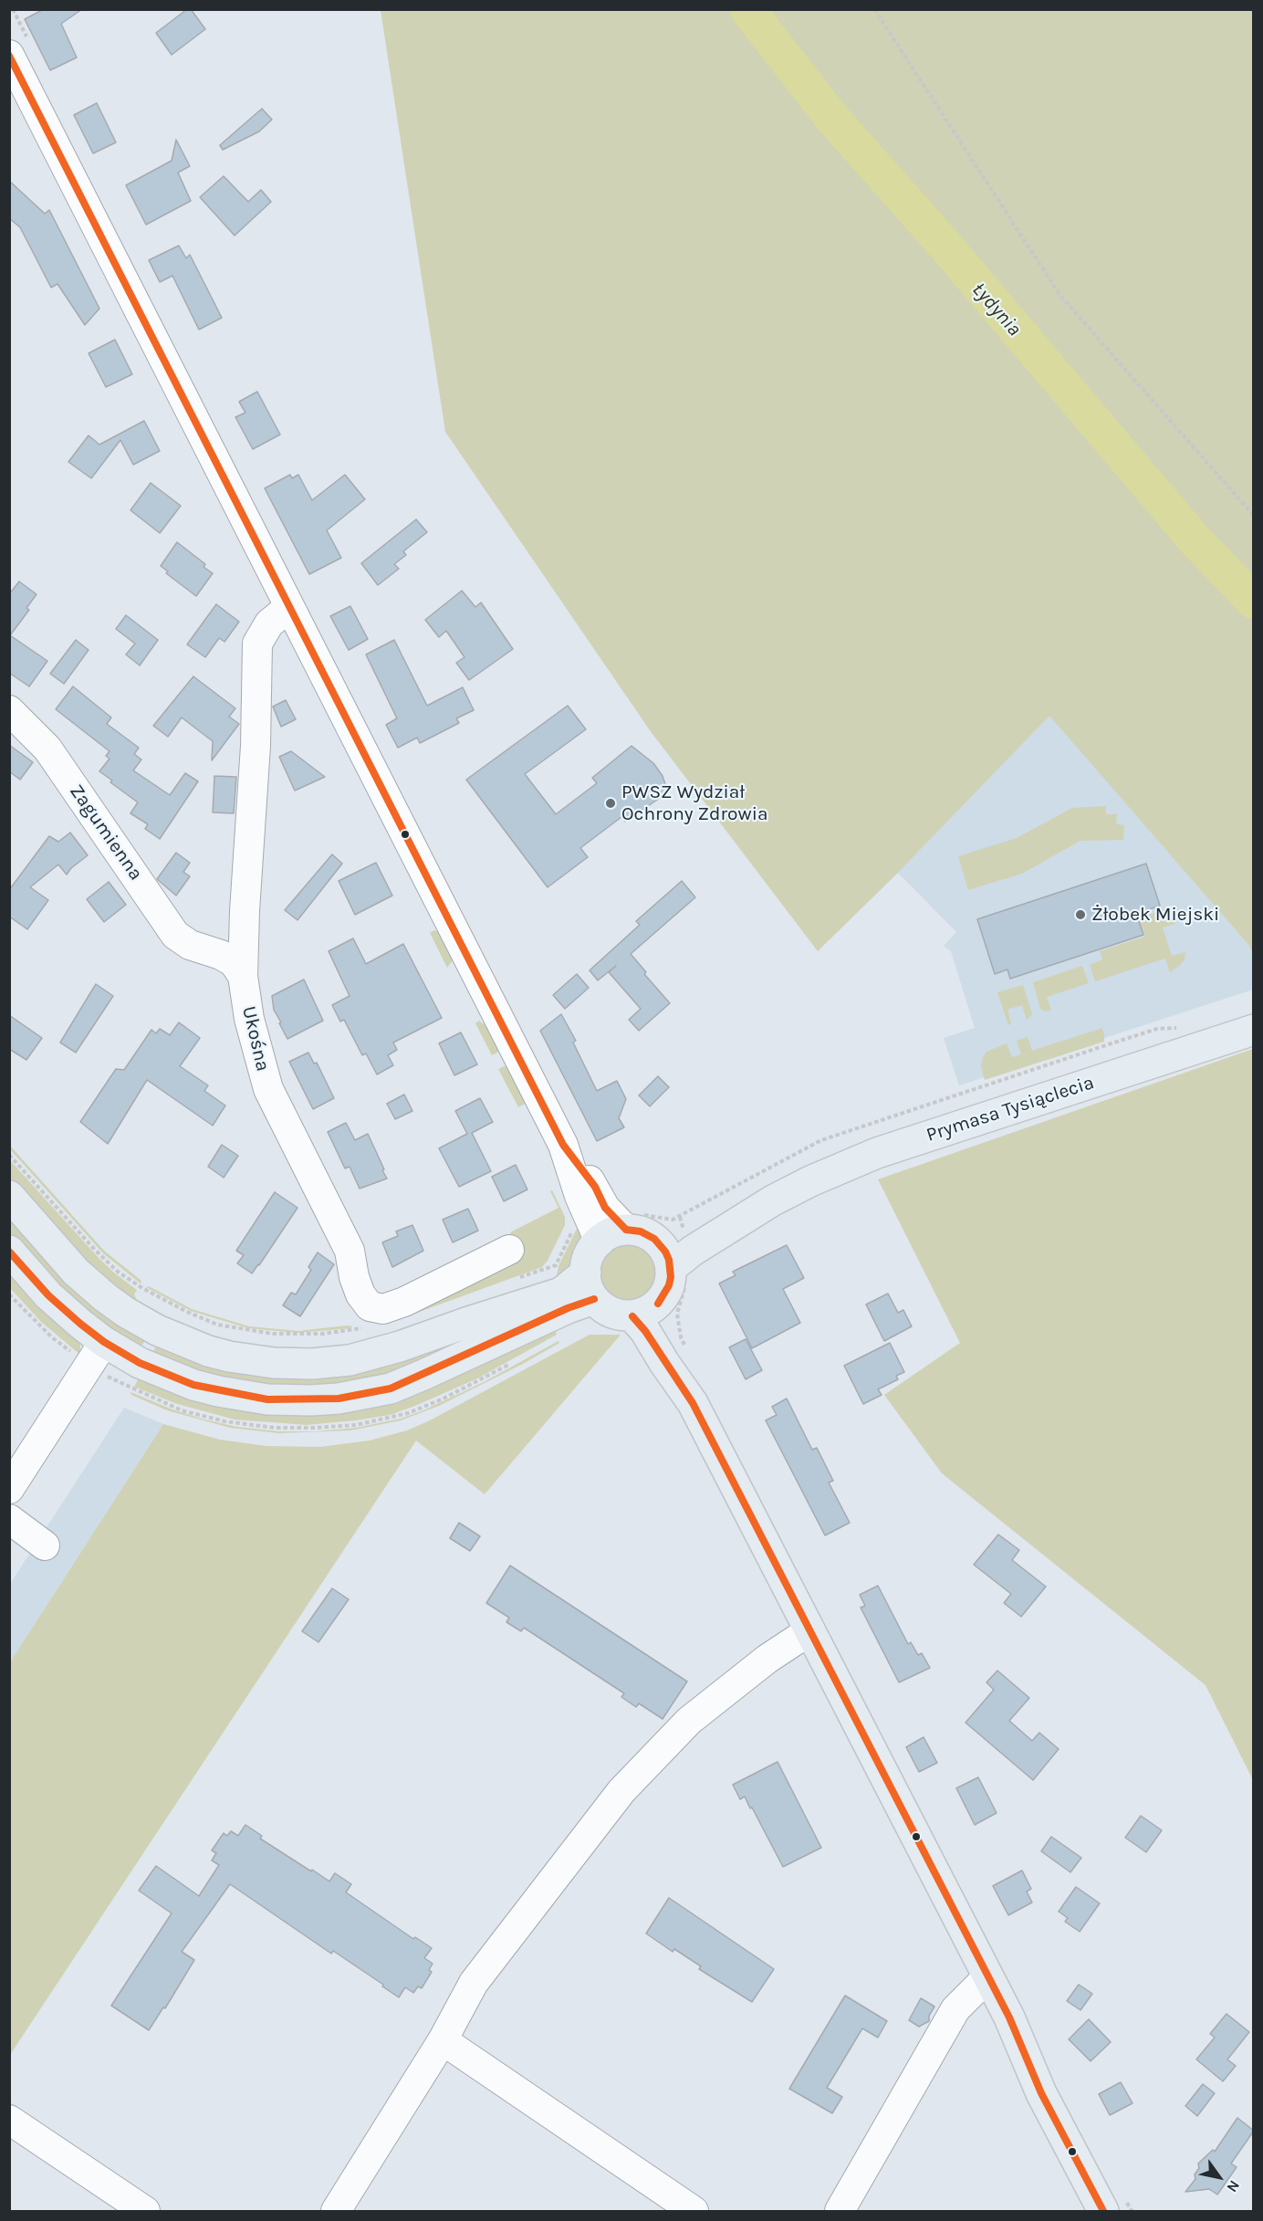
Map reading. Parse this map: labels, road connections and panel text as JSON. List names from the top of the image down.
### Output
{
  "streets": {
    "main road": ["Prymasa Tysiąclecia"],
    "street": ["Zagumienna", "Ukośna"]
  },
  "crossings": [
    ["Zagumienna", "Ukośna"]
  ],
  "water": ["Łydynia"],
  "places": ["PWSZ Wydział Ochrony Zdrowia", "Żłobek Miejski"],
  "north": "bottom right"
}
